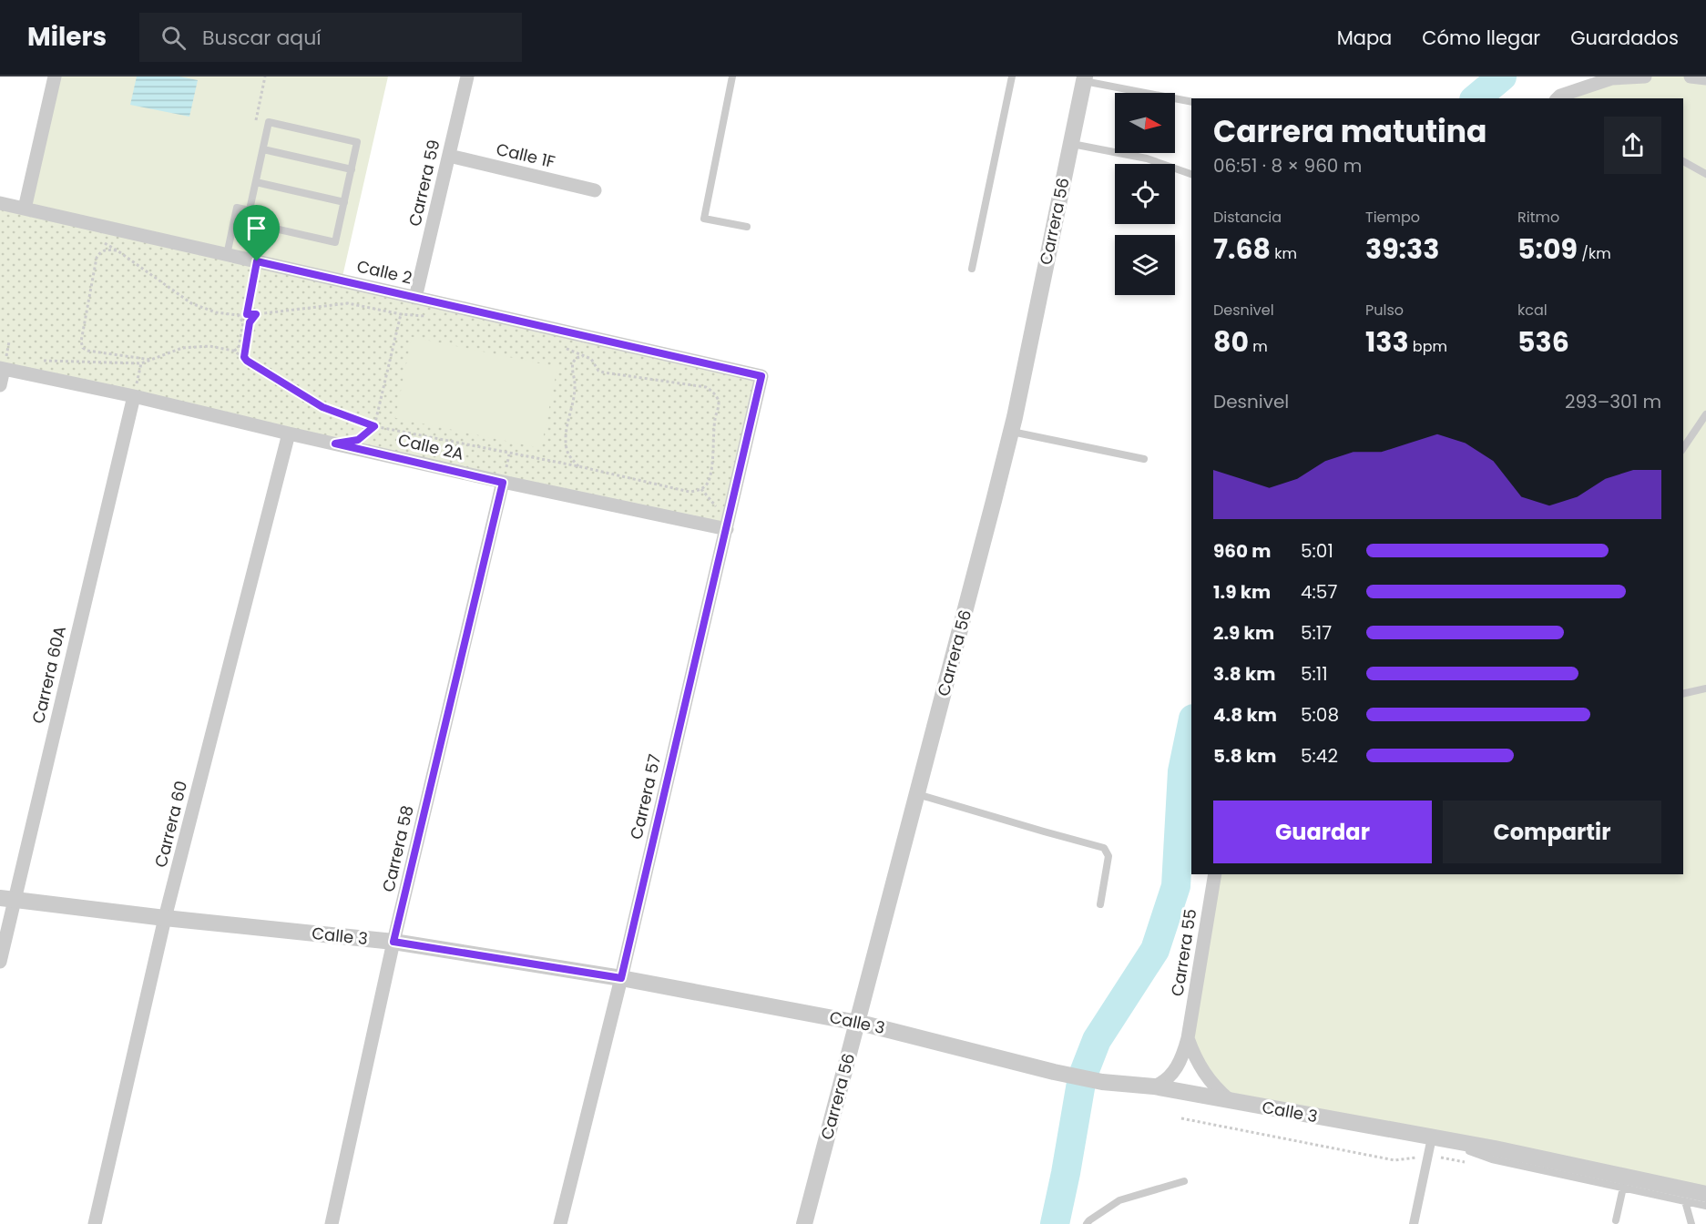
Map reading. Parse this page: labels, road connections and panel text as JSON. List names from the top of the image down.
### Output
{
  "streets": {
    "street": [
      "Calle 1F",
      "Carrera 59",
      "Carrera 56",
      "Calle 2",
      "Calle 2A",
      "Carrera 60A",
      "Carrera 57",
      "Carrera 60",
      "Carrera 58",
      "Calle 3",
      "Carrera 55"
    ]
  },
  "crossings": [
    ["Calle 1F", "Carrera 59"],
    ["Carrera 59", "Calle 2"],
    ["Carrera 56", "Calle 3"],
    ["Calle 2", "Carrera 57"],
    ["Calle 2A", "Carrera 60A"],
    ["Calle 2A", "Carrera 57"],
    ["Calle 2A", "Carrera 60"],
    ["Calle 2A", "Carrera 58"],
    ["Carrera 60A", "Calle 3"],
    ["Carrera 57", "Calle 3"],
    ["Carrera 60", "Calle 3"],
    ["Carrera 58", "Calle 3"],
    ["Calle 3", "Carrera 55"]
  ],
  "north": "right",
  "page": {
    "header": "Milers",
    "search": "Buscar aquí",
    "nav": ["Mapa", "Cómo llegar", "Guardados"],
    "heading": ["Carrera matutina", "06:51 · 8 × 960 m"],
    "stats": [
      ["Distancia", "7.68 km"],
      ["Tiempo", "39:33"],
      ["Ritmo", "5:09 /km"],
      ["Desnivel", "80 m"],
      ["Pulso", "133 bpm"],
      ["kcal", "536"]
    ],
    "chart": ["Desnivel", "293–301 m"],
    "list": [
      {
        "name": "960 m",
        "note": "5:01"
      },
      {
        "name": "1.9 km",
        "note": "4:57"
      },
      {
        "name": "2.9 km",
        "note": "5:17"
      },
      {
        "name": "3.8 km",
        "note": "5:11"
      },
      {
        "name": "4.8 km",
        "note": "5:08"
      },
      {
        "name": "5.8 km",
        "note": "5:42"
      }
    ],
    "buttons": ["Guardar", "Compartir"]
  }
}
